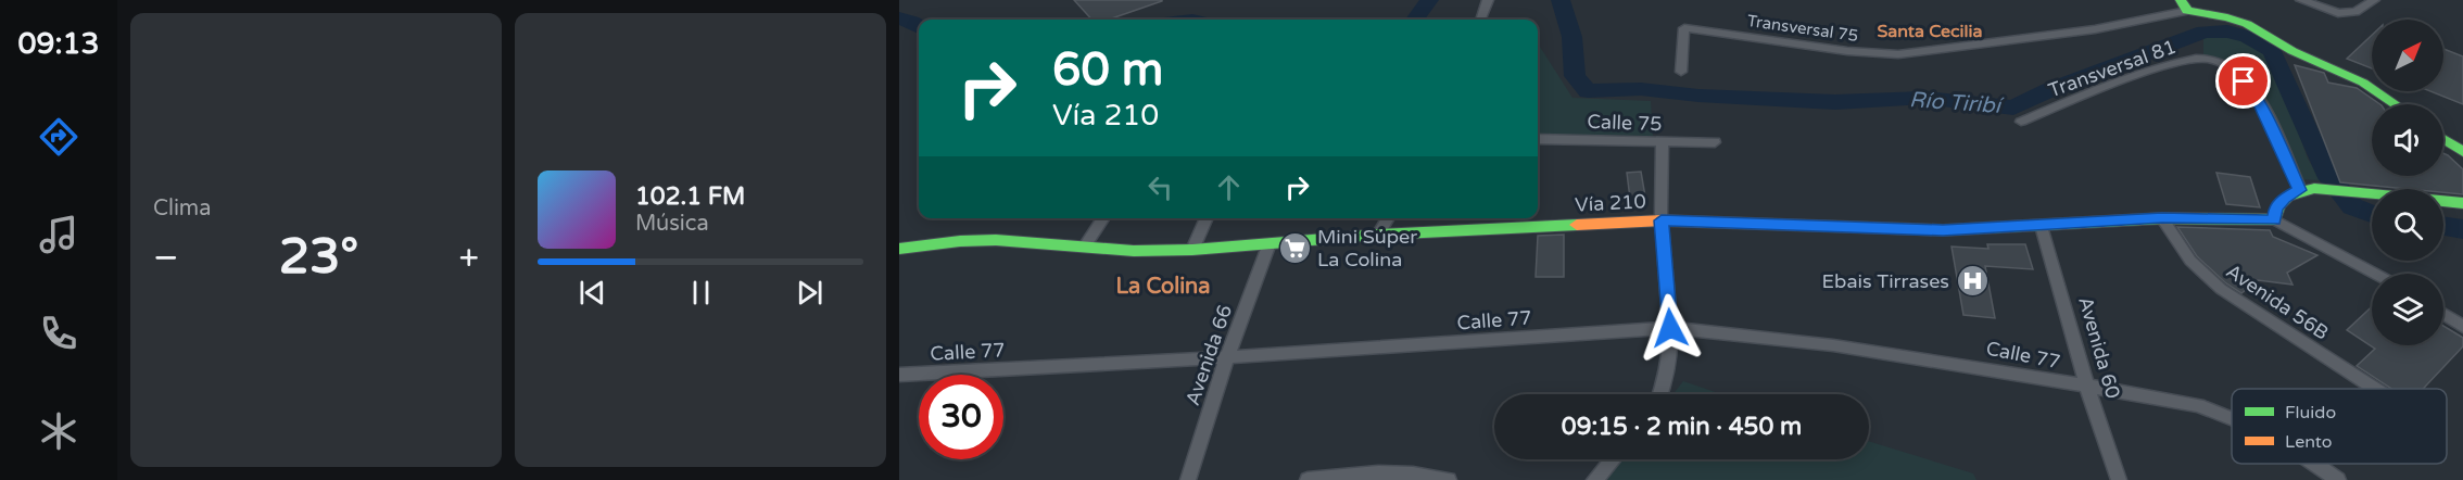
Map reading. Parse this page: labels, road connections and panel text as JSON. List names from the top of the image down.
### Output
{
  "streets": {
    "main road": ["Vía 210"],
    "street": [
      "Transversal 75",
      "Transversal 81",
      "Calle 75",
      "Avenida 56B",
      "Calle 77",
      "Avenida 60",
      "Avenida 66"
    ]
  },
  "crossings": [
    ["Vía 210", "Avenida 56B"],
    ["Vía 210", "Avenida 60"],
    ["Vía 210", "Avenida 66"],
    ["Calle 77", "Avenida 60"],
    ["Calle 77", "Avenida 66"]
  ],
  "districts": ["Santa Cecilia", "La Colina"],
  "water": ["Río Tiribí"],
  "places": {
    "supermarket": ["Mini Súper La Colina"],
    "hospital": ["Ebais Tirrases"]
  },
  "legend": ["Fluido", "Lento"],
  "north": "top right",
  "page": {
    "tabs": "09:13",
    "tile": "Clima",
    "turn": ["60 m", "Vía 210"],
    "song": ["102.1 FM", "Música"],
    "heat": ["−", "23°", "+"],
    "limit": "30",
    "trip": "09:15 · 2 min · 450 m"
  }
}
